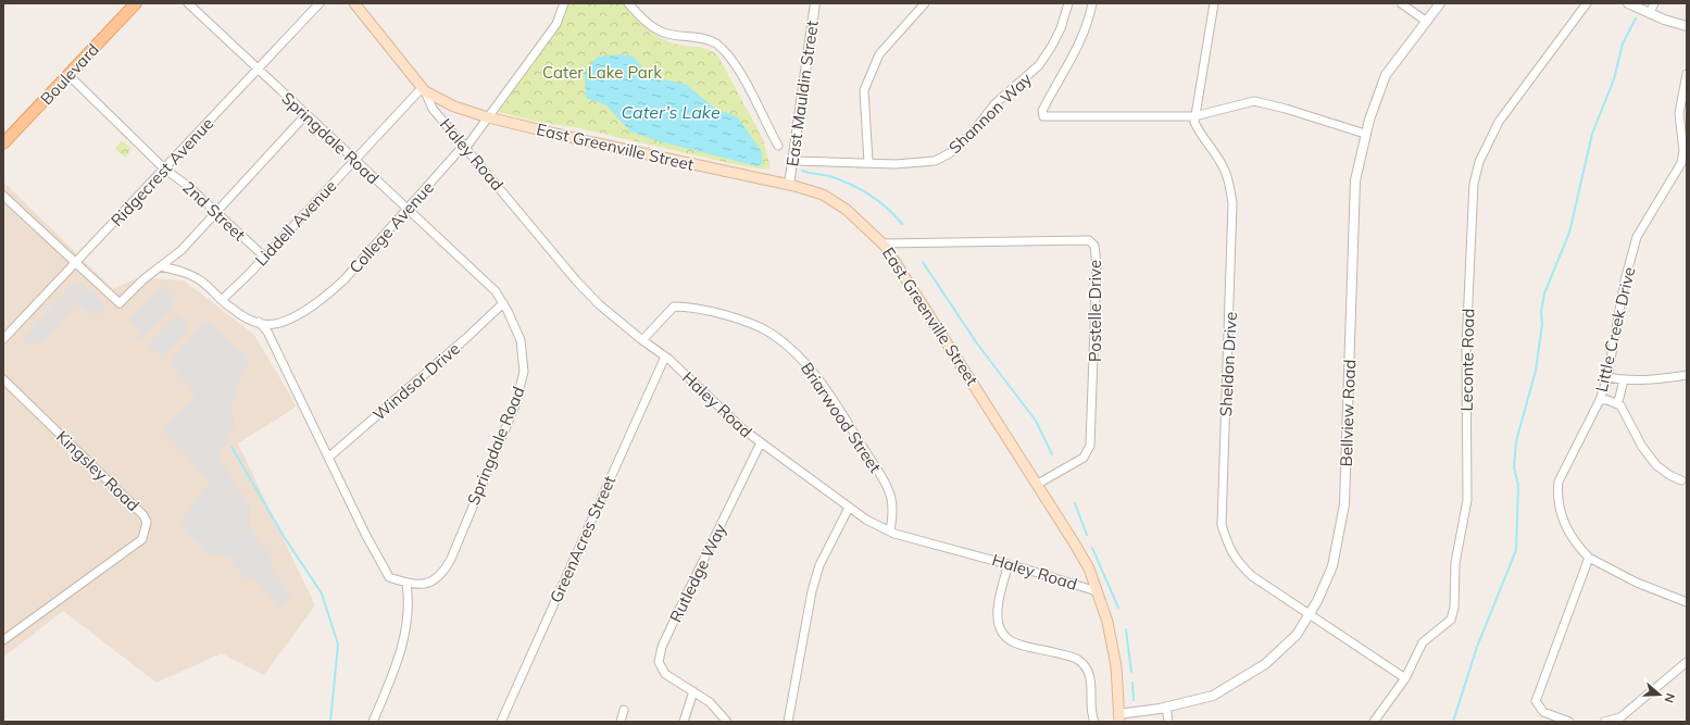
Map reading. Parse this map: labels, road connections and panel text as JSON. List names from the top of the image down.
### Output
{
  "streets": {
    "main road": ["Boulevard", "East Greenville Street"],
    "street": [
      "East Mauldin Street",
      "Shannon Way",
      "Springdale Road",
      "Haley Road",
      "Ridgecrest Avenue",
      "2nd Street",
      "Liddell Avenue",
      "College Avenue",
      "Postelle Drive",
      "Little Creek Drive",
      "Leconte Road",
      "Sheldon Drive",
      "Windsor Drive",
      "Bellview Road",
      "Briarwood Street",
      "Kingsley Road",
      "GreenAcres Street",
      "Rutledge Way"
    ]
  },
  "crossings": [
    ["Boulevard", "2nd Street"],
    ["East Mauldin Street", "Shannon Way"],
    ["East Mauldin Street", "East Greenville Street"],
    ["Shannon Way", "Sheldon Drive"],
    ["Springdale Road", "Ridgecrest Avenue"],
    ["Springdale Road", "Liddell Avenue"],
    ["Springdale Road", "College Avenue"],
    ["Springdale Road", "Windsor Drive"],
    ["East Greenville Street", "Haley Road"],
    ["East Greenville Street", "Liddell Avenue"],
    ["East Greenville Street", "College Avenue"],
    ["East Greenville Street", "Postelle Drive"],
    ["East Greenville Street", "Bellview Road"],
    ["Haley Road", "Liddell Avenue"],
    ["Haley Road", "College Avenue"],
    ["Haley Road", "Briarwood Street"],
    ["Haley Road", "GreenAcres Street"],
    ["Haley Road", "Rutledge Way"],
    ["Ridgecrest Avenue", "2nd Street"],
    ["2nd Street", "Liddell Avenue"],
    ["Liddell Avenue", "College Avenue"],
    ["Leconte Road", "Sheldon Drive"],
    ["Sheldon Drive", "Bellview Road"]
  ],
  "water": ["Cater’s Lake"],
  "parks": ["Cater Lake Park"],
  "north": "right"
}
